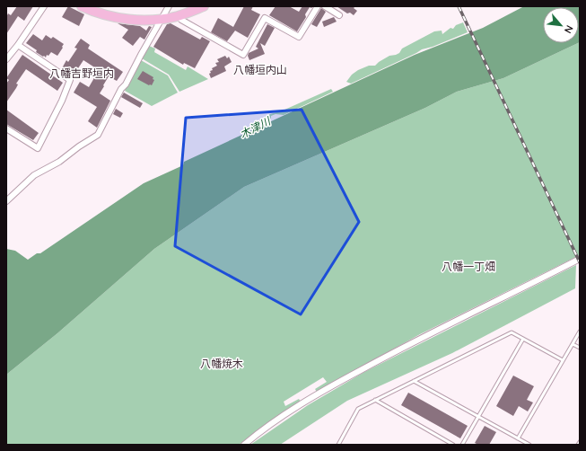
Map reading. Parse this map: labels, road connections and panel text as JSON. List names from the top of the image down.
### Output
{
  "districts": [
    "八幡垣内山",
    "八幡吉野垣内",
    "八幡一丁畑",
    "八幡焼木"
  ],
  "water": ["木津川"],
  "north": "bottom right"
}
